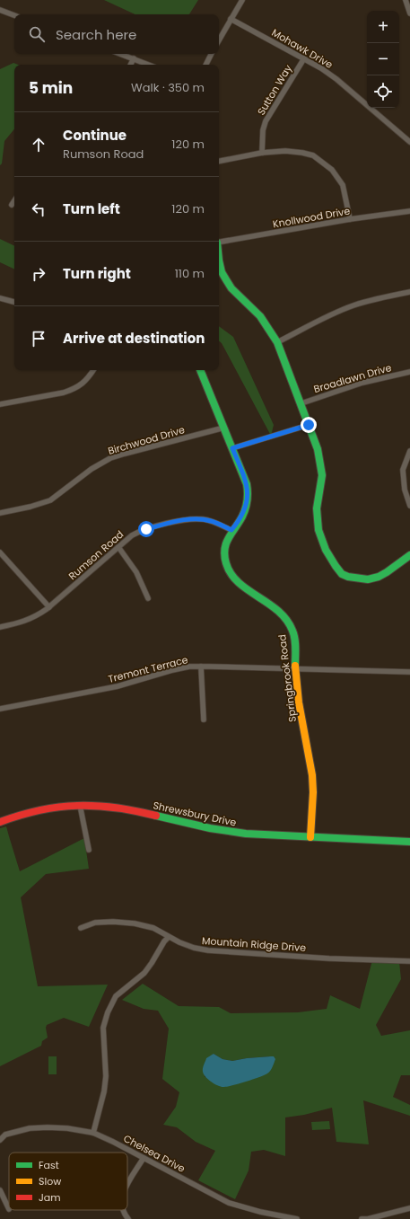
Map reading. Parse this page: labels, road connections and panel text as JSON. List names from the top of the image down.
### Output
{
  "streets": {
    "street": [
      "Mohawk Drive",
      "Sutton Way",
      "Knollwood Drive",
      "Broadlawn Drive",
      "Birchwood Drive",
      "Rumson Road",
      "Tremont Terrace",
      "Springbrook Road",
      "Shrewsbury Drive",
      "Mountain Ridge Drive",
      "Chelsea Drive"
    ]
  },
  "crossings": [
    ["Mohawk Drive", "Sutton Way"],
    ["Birchwood Drive", "Springbrook Road"],
    ["Rumson Road", "Springbrook Road"],
    ["Tremont Terrace", "Springbrook Road"],
    ["Springbrook Road", "Shrewsbury Drive"]
  ],
  "legend": ["Fast", "Slow", "Jam"],
  "page": {
    "map_buttons": ["+", "−"],
    "search": "Search here",
    "heading": ["5 min", "Walk · 350 m"],
    "list": [
      ["Continue", "Rumson Road", "120 m"],
      ["Turn left", "120 m"],
      ["Turn right", "110 m"],
      "Arrive at destination"
    ]
  }
}
